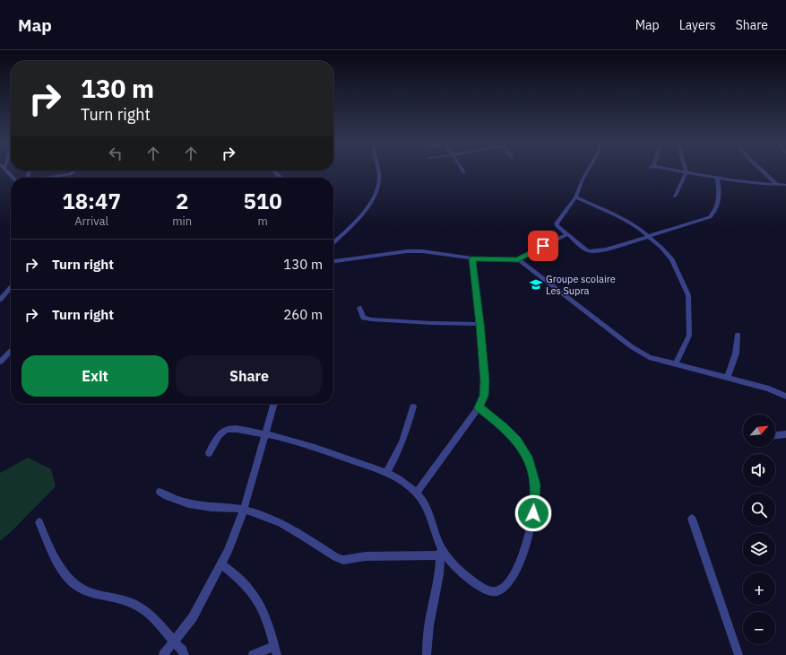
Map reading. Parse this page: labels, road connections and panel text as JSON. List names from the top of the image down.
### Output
{
  "places": {
    "school or university": ["Groupe scolaire Les Supra"]
  },
  "north": "top right",
  "page": {
    "header": "Map",
    "nav": ["Map", "Layers", "Share"],
    "turn": ["130 m", "Turn right"],
    "eta": [
      "18:47",
      "Arrival",
      "2",
      "min",
      "510",
      "m"
    ],
    "list": [
      {
        "name": "Turn right",
        "value": "130 m"
      },
      {
        "name": "Turn right",
        "value": "260 m"
      }
    ],
    "buttons": ["Exit", "Share"],
    "map_buttons": ["+", "−"]
  }
}
